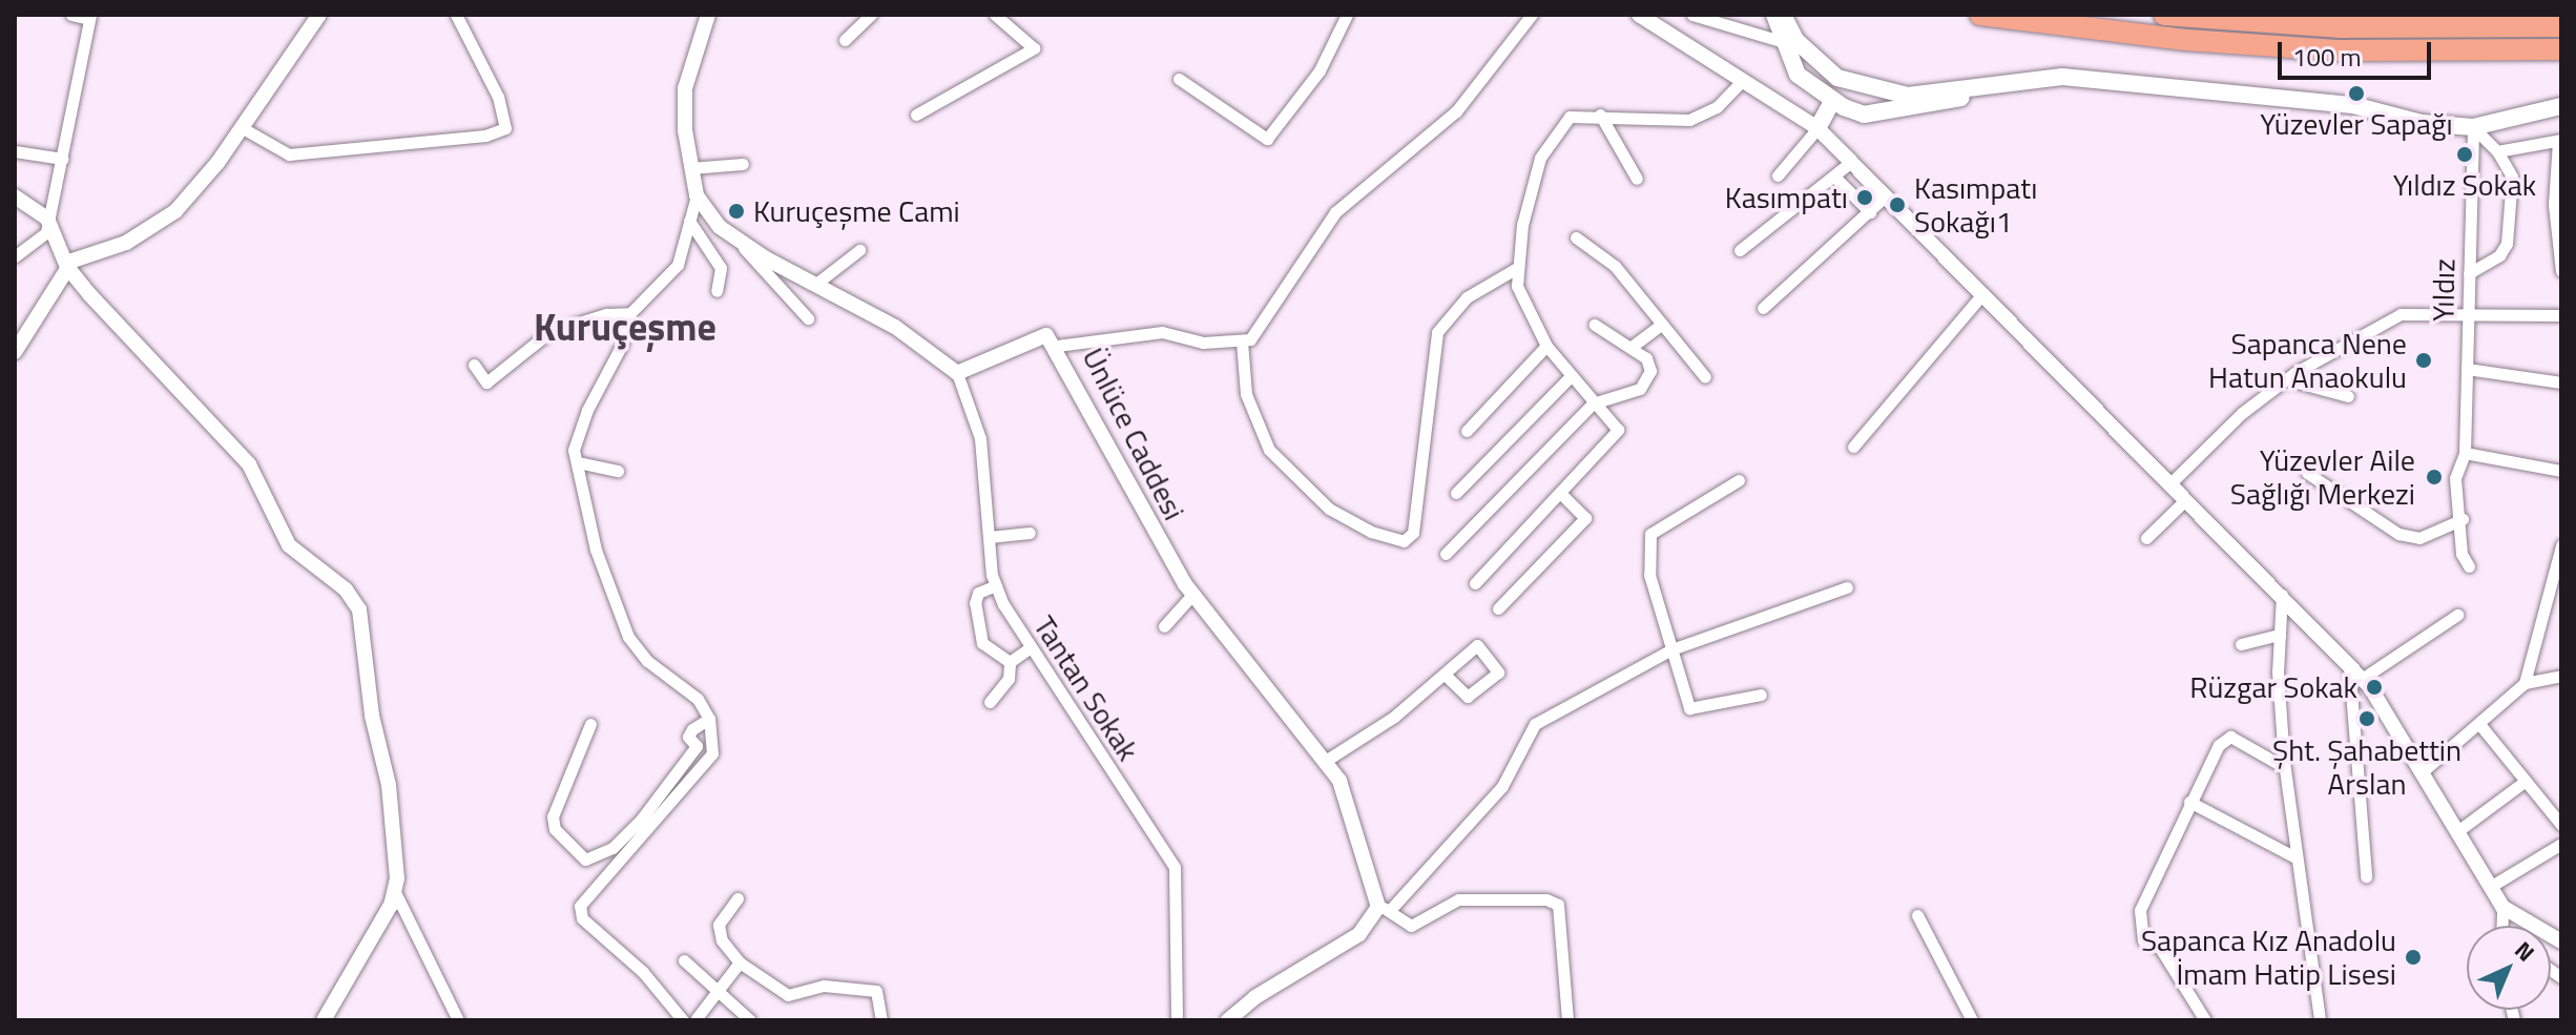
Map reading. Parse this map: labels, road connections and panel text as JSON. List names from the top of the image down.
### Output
{
  "streets": {
    "street": ["Yıldız", "Ünlüce Caddesi", "Tantan Sokak"]
  },
  "crossings": [
    ["Ünlüce Caddesi", "Tantan Sokak"]
  ],
  "districts": ["Kuruçeşme"],
  "places": [
    "Yüzevler Sapağı",
    "Yıldız Sokak",
    "Kasımpatı",
    "Kasımpatı Sokağı1",
    "Kuruçeşme Cami",
    "Sapanca Nene Hatun Anaokulu",
    "Yüzevler Aile Sağlığı Merkezi",
    "Rüzgar Sokak",
    "Şht. Şahabettin Arslan",
    "Sapanca Kız Anadolu İmam Hatip Lisesi"
  ],
  "scale_bar": "100 m",
  "north": "top right"
}
